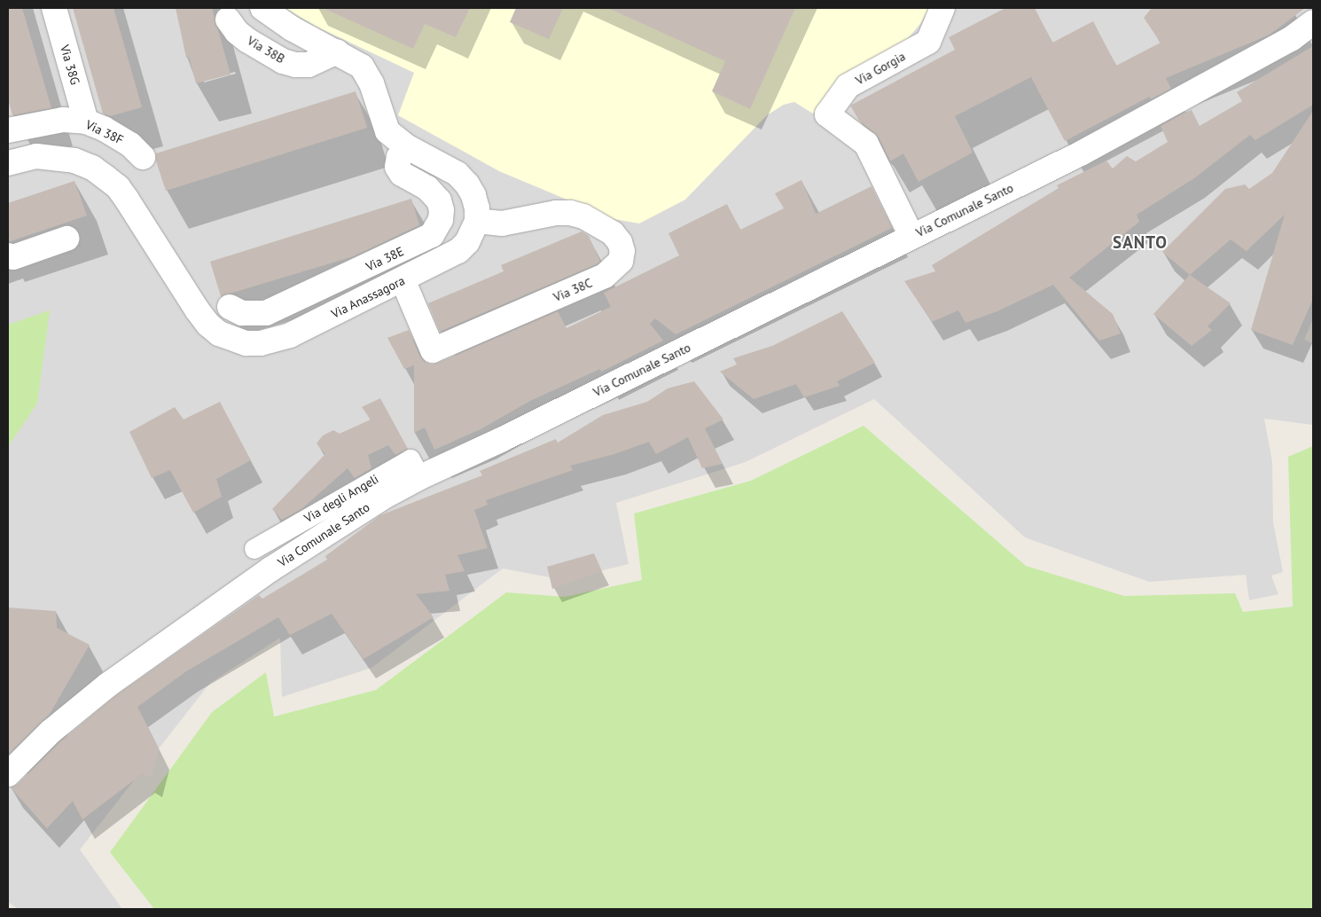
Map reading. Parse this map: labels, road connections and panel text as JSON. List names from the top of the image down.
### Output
{
  "streets": {
    "street": [
      "Via 38B",
      "Via 38G",
      "Via Gorgia",
      "Via 38F",
      "Via Comunale Santo",
      "Via 38E",
      "Via 38C",
      "Via Anassagora",
      "Via degli Angeli"
    ]
  },
  "crossings": [
    ["Via 38G", "Via 38F"],
    ["Via Gorgia", "Via Comunale Santo"],
    ["Via Comunale Santo", "Via degli Angeli"],
    ["Via 38C", "Via Anassagora"]
  ],
  "districts": ["SANTO"]
}
